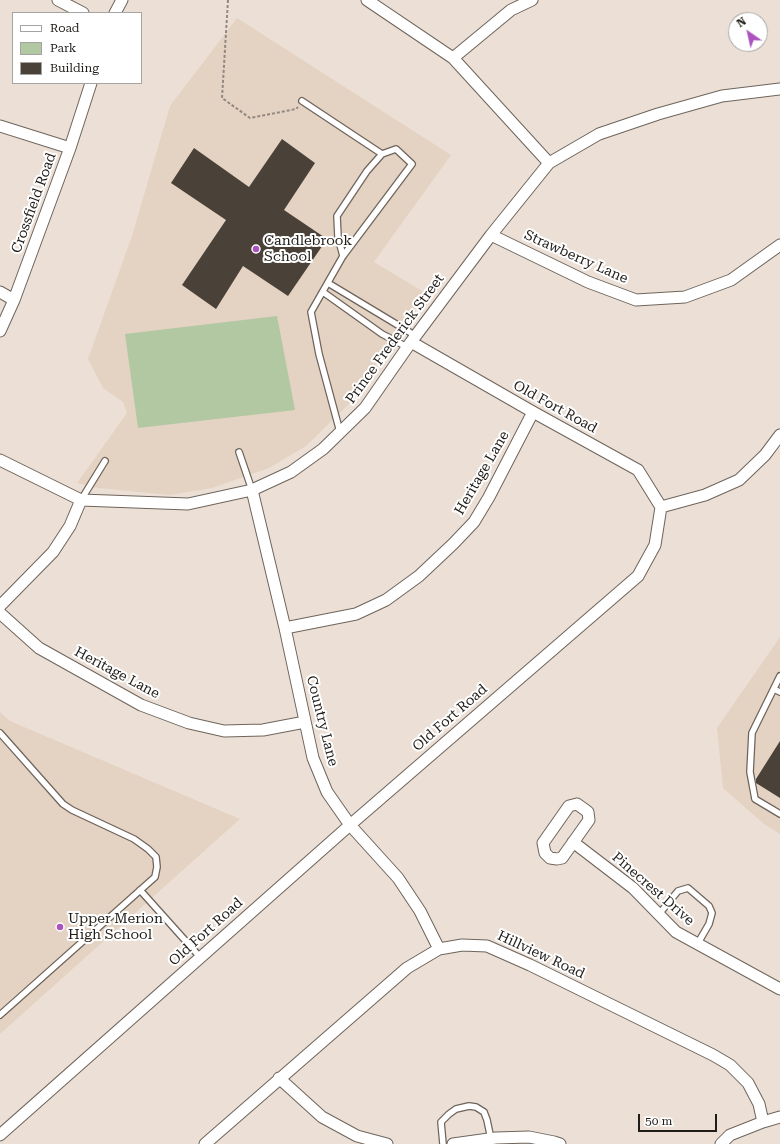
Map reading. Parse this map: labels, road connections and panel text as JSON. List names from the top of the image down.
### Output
{
  "streets": {
    "street": [
      "Crossfield Road",
      "Strawberry Lane",
      "Prince Frederick Street",
      "Old Fort Road",
      "Heritage Lane",
      "Country Lane",
      "Pinecrest Drive",
      "Hillview Road"
    ]
  },
  "crossings": [
    ["Strawberry Lane", "Prince Frederick Street"],
    ["Prince Frederick Street", "Old Fort Road"],
    ["Prince Frederick Street", "Country Lane"],
    ["Old Fort Road", "Heritage Lane"],
    ["Old Fort Road", "Country Lane"],
    ["Heritage Lane", "Country Lane"],
    ["Country Lane", "Hillview Road"]
  ],
  "places": ["Candlebrook School", "Upper Merion High School"],
  "legend": ["Road", "Park", "Building"],
  "scale_bar": "50 m",
  "north": "top left"
}
